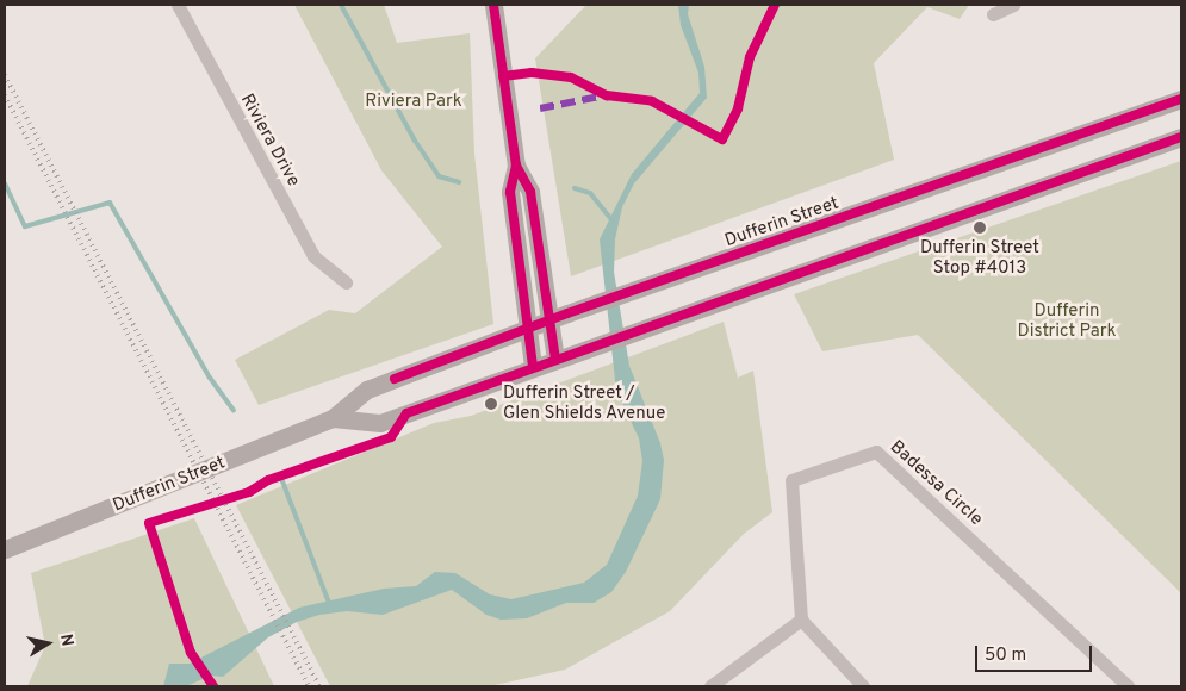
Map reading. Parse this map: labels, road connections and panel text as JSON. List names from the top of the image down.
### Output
{
  "streets": {
    "main road": ["Dufferin Street"],
    "street": ["Riviera Drive", "Badessa Circle"]
  },
  "parks": ["Riviera Park", "Dufferin District Park"],
  "places": ["Dufferin Street Stop #4013", "Dufferin Street / Glen Shields Avenue"],
  "scale_bar": "50 m",
  "north": "right"
}
